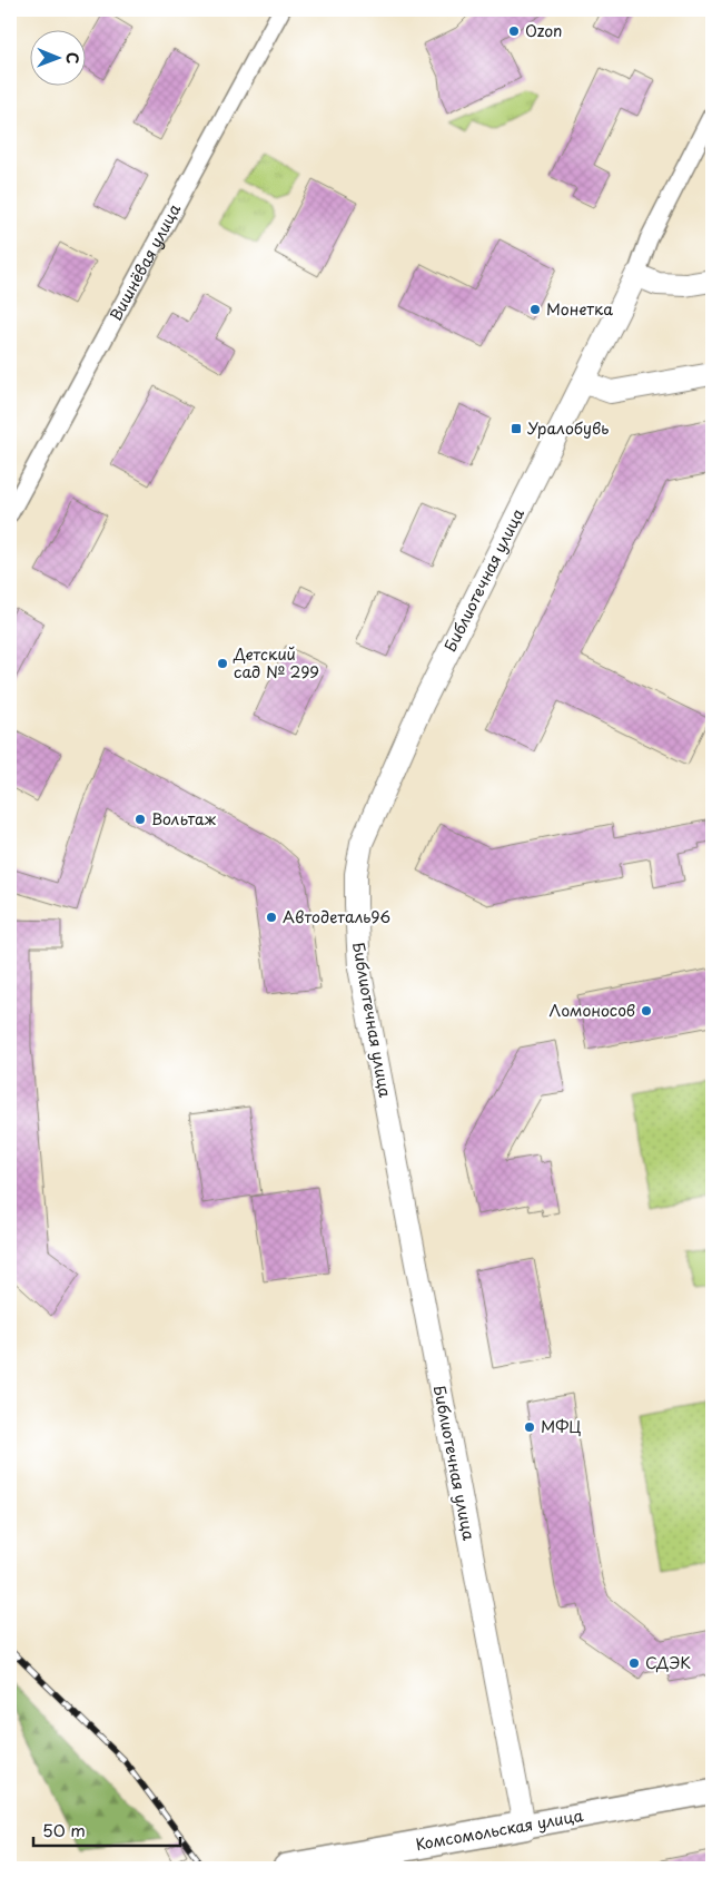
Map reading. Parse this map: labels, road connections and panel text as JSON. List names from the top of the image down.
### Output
{
  "streets": {
    "main road": ["Комсомольская улица"],
    "street": ["Вишнёвая улица", "Библиотечная улица"]
  },
  "crossings": [
    ["Библиотечная улица", "Комсомольская улица"]
  ],
  "places": {
    "other": [
      "Ozon",
      "Монетка",
      "Детский сад № 299",
      "Вольтаж",
      "Автодеталь96",
      "Ломоносов",
      "МФЦ",
      "СДЭК"
    ],
    "transit": ["Уралобувь"]
  },
  "scale_bar": "50 m",
  "north": "right"
}
